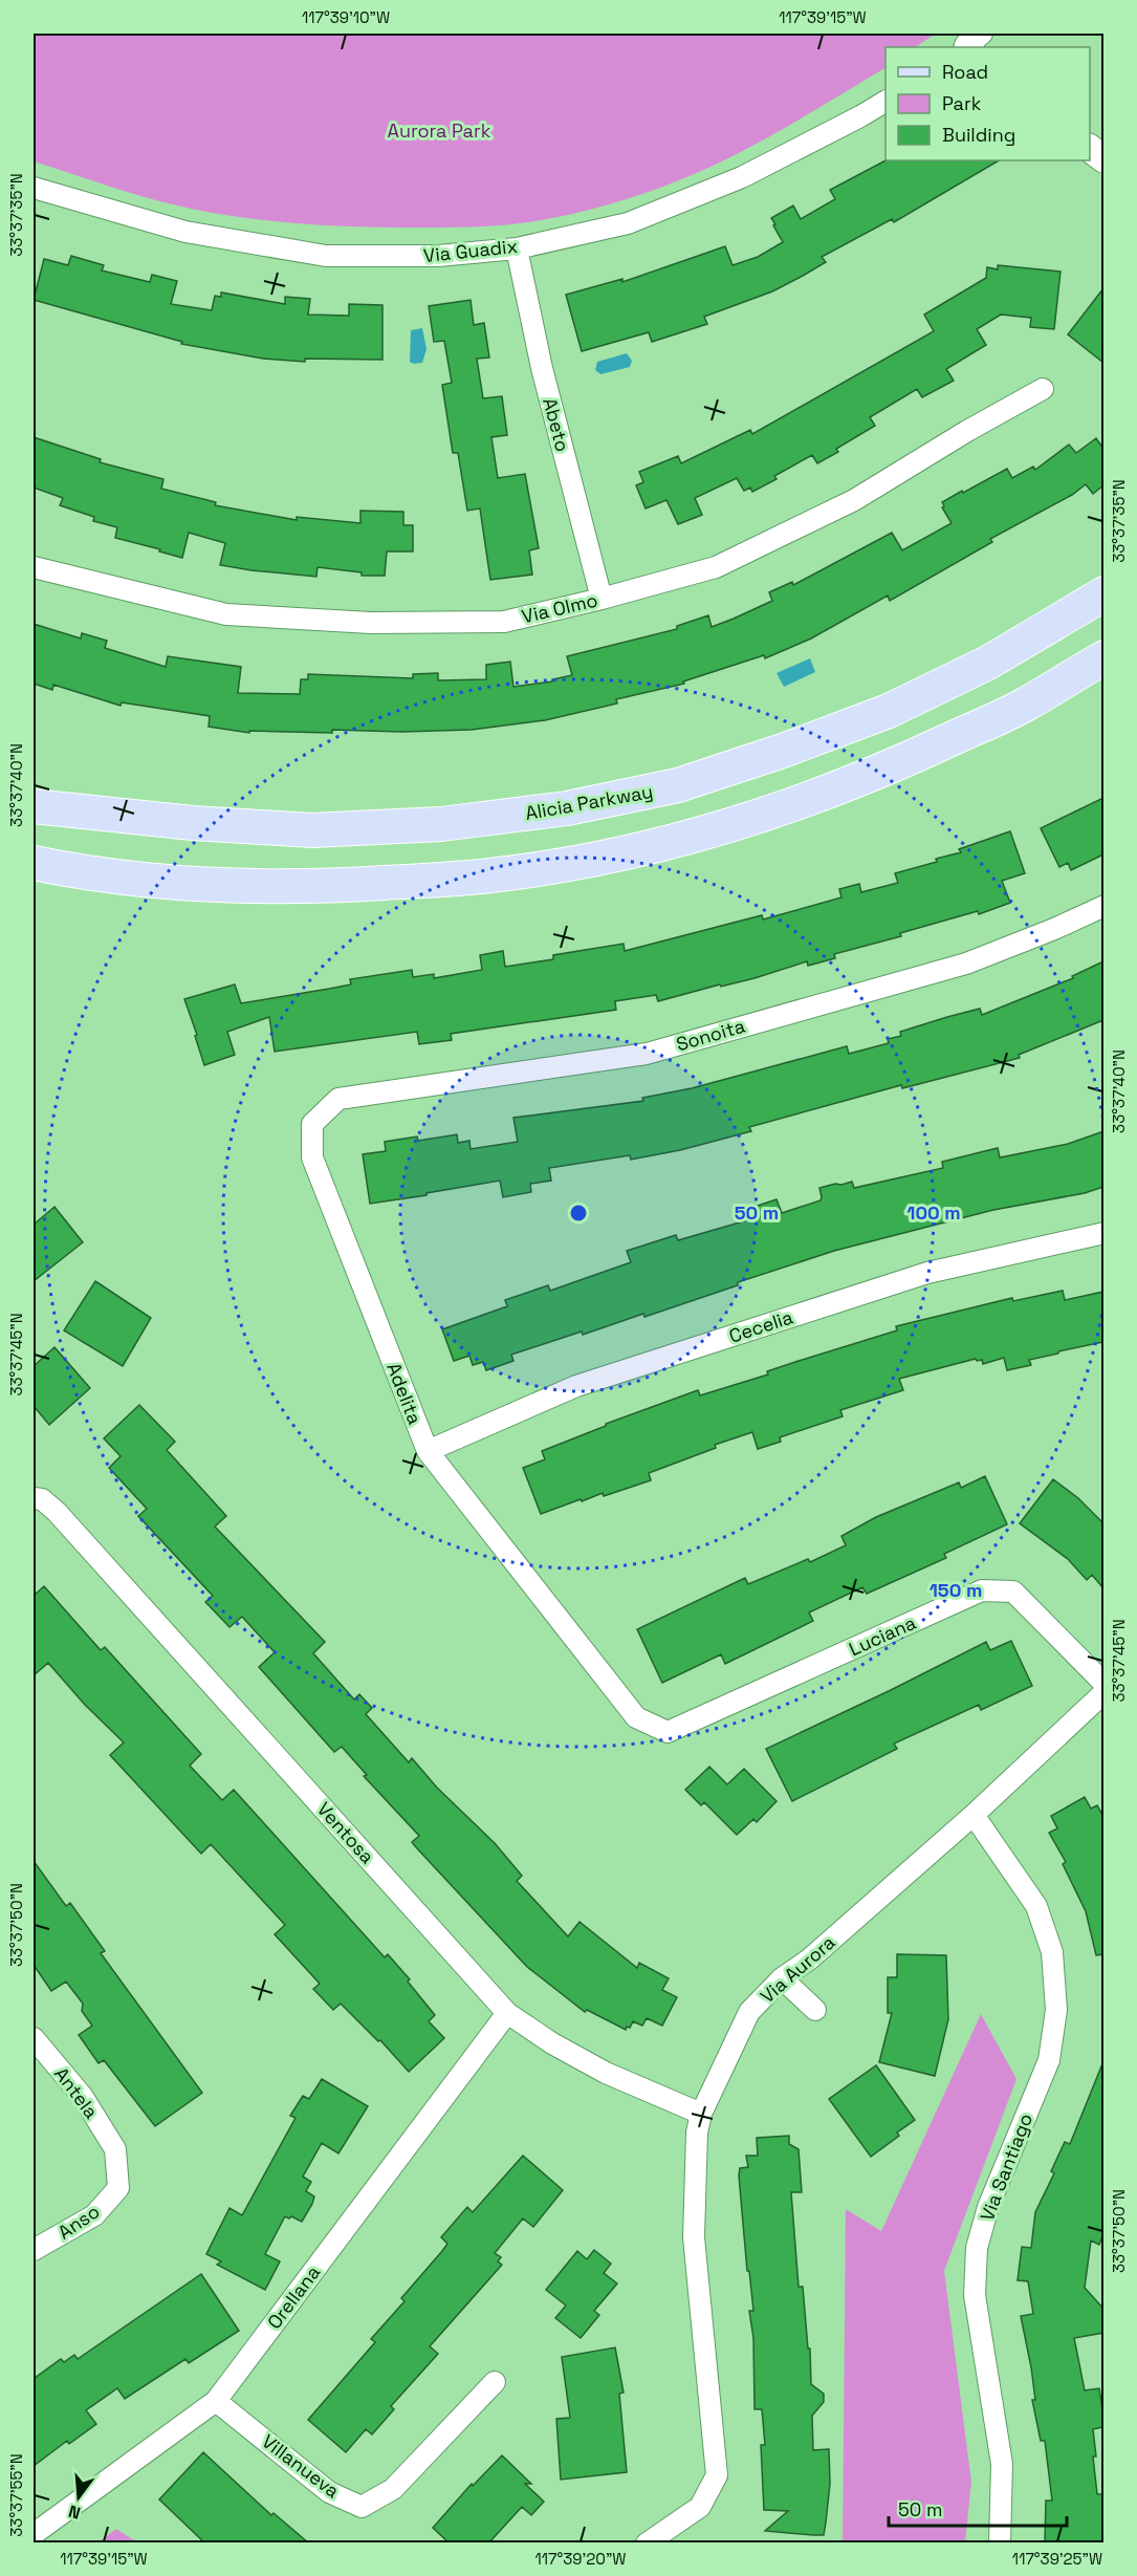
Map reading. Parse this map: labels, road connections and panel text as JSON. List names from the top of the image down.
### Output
{
  "streets": {
    "main road": ["Alicia Parkway"],
    "street": [
      "Via Guadix",
      "Abeto",
      "Via Olmo",
      "Sonoita",
      "Cecelia",
      "Adelita",
      "Luciana",
      "Ventosa",
      "Via Aurora",
      "Antela",
      "Via Santiago",
      "Anso",
      "Orellana",
      "Villanueva"
    ]
  },
  "crossings": [
    ["Via Guadix", "Abeto"],
    ["Abeto", "Via Olmo"],
    ["Sonoita", "Adelita"],
    ["Cecelia", "Adelita"],
    ["Adelita", "Luciana"],
    ["Ventosa", "Via Aurora"],
    ["Ventosa", "Orellana"],
    ["Via Aurora", "Via Santiago"],
    ["Antela", "Anso"],
    ["Orellana", "Villanueva"]
  ],
  "parks": ["Aurora Park"],
  "legend": ["Road", "Park", "Building"],
  "scale_bar": "50 m",
  "north": "bottom",
  "coordinates": [
    "117°39'10\"W",
    "117°39'15\"W",
    "33°37'35\"N",
    "33°37'40\"N",
    "33°37'45\"N",
    "33°37'50\"N",
    "33°37'55\"N",
    "117°39'20\"W",
    "117°39'25\"W"
  ],
  "rings": ["50 m", "100 m", "150 m"]
}
